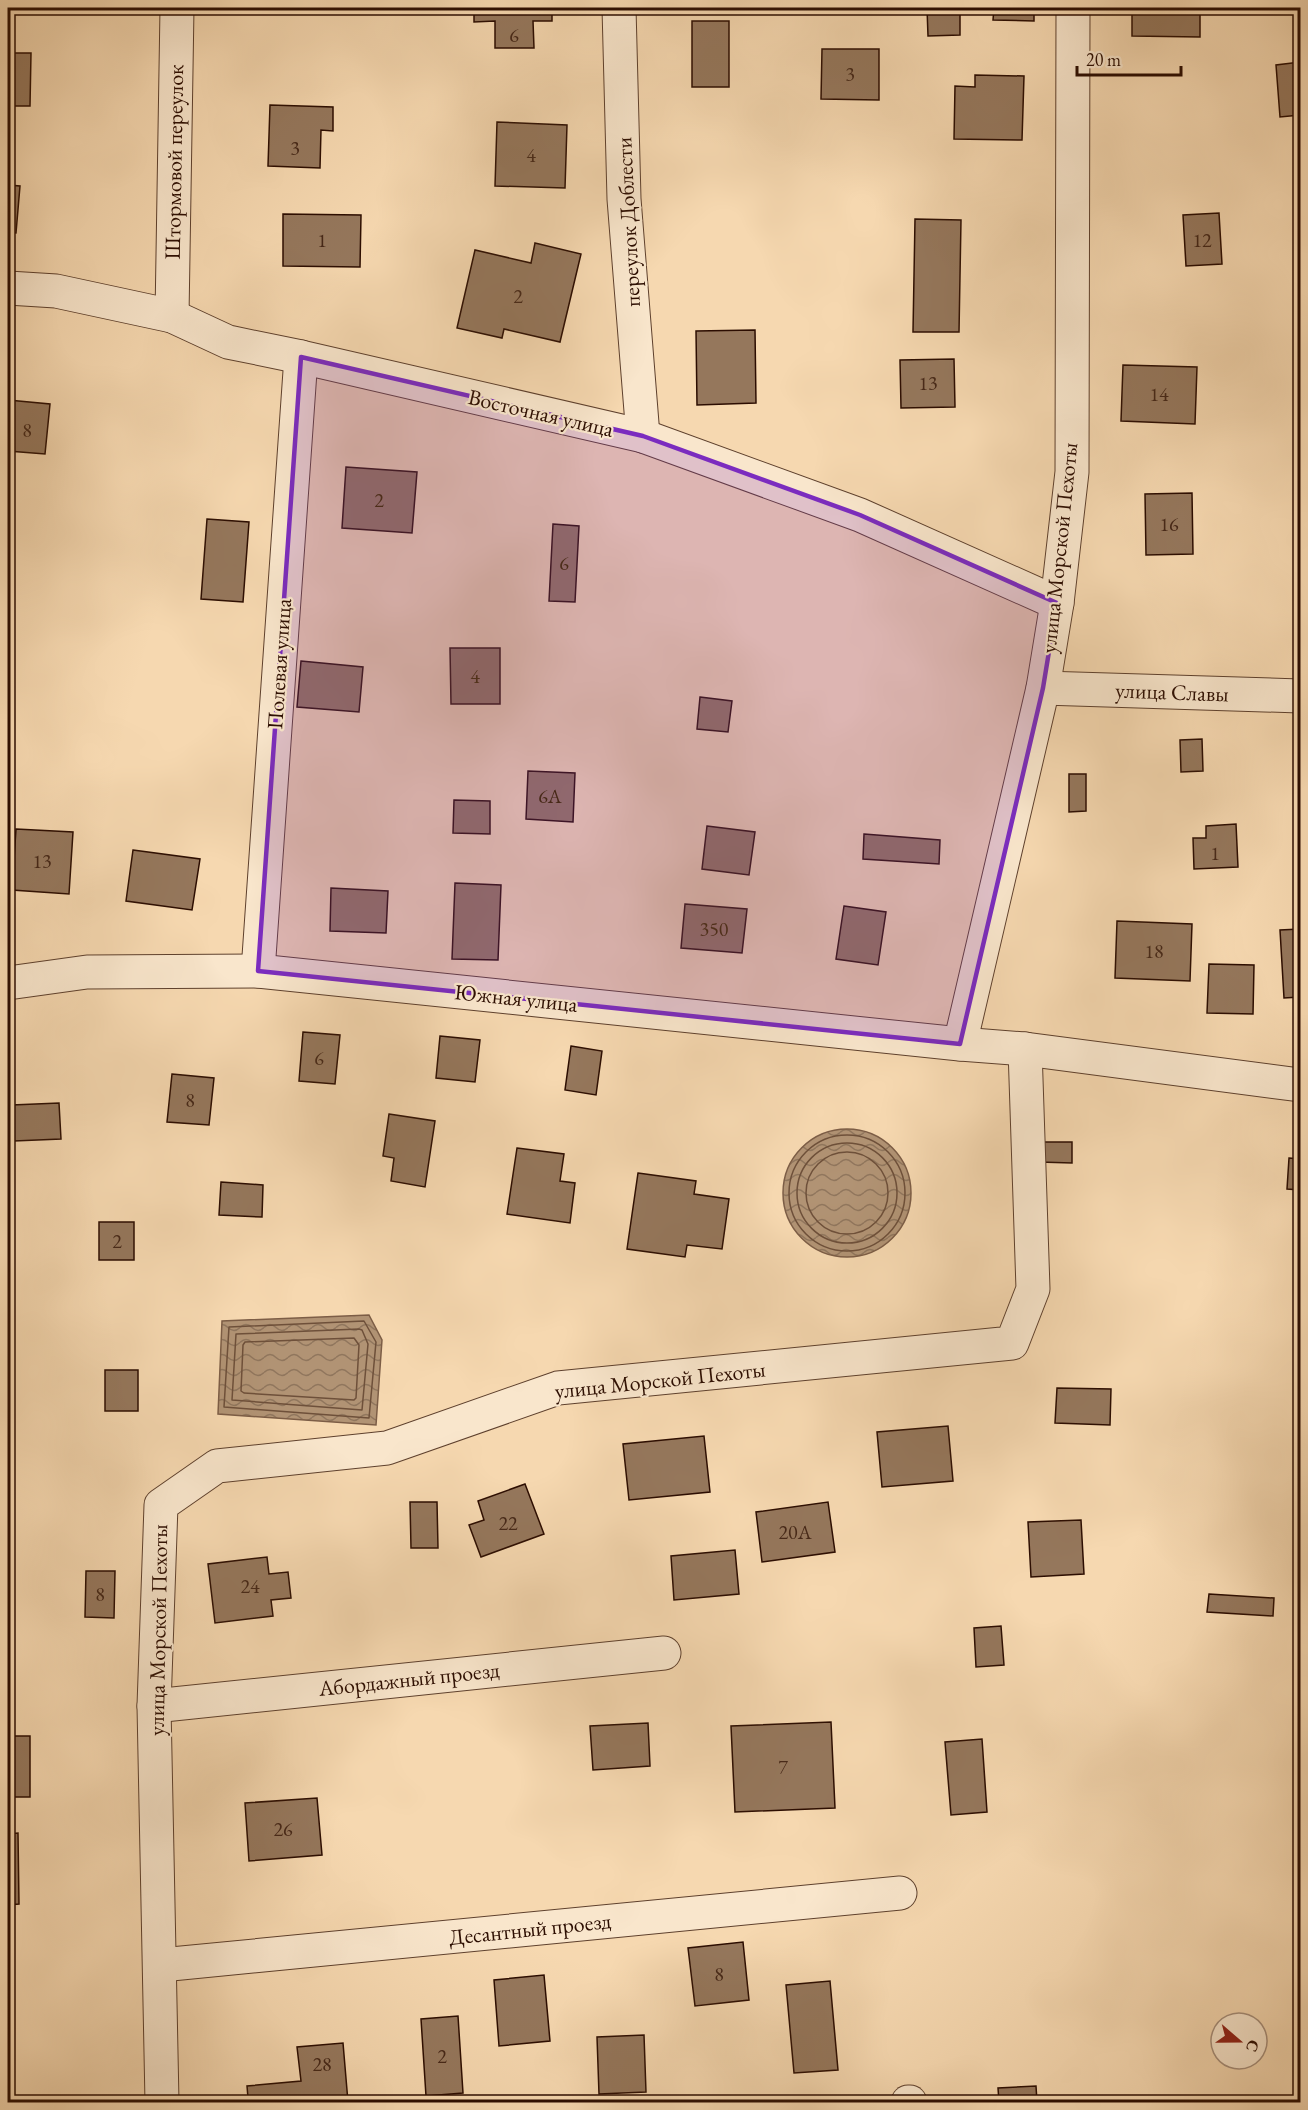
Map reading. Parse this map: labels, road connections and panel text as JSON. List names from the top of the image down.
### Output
{
  "streets": {
    "street": [
      "Штормовой переулок",
      "переулок Доблести",
      "Восточная улица",
      "улица Морской Пехоты",
      "Полевая улица",
      "улица Славы",
      "Южная улица",
      "Абордажный проезд",
      "Десантный проезд"
    ]
  },
  "crossings": [
    ["Штормовой переулок", "Восточная улица"],
    ["переулок Доблести", "Восточная улица"],
    ["Восточная улица", "улица Морской Пехоты"],
    ["Восточная улица", "Полевая улица"],
    ["улица Морской Пехоты", "улица Славы"],
    ["улица Морской Пехоты", "Южная улица"],
    ["улица Морской Пехоты", "Абордажный проезд"],
    ["улица Морской Пехоты", "Десантный проезд"],
    ["Полевая улица", "Южная улица"]
  ],
  "house_numbers": [
    "6",
    "3",
    "3",
    "4",
    "1",
    "12",
    "2",
    "13",
    "14",
    "8",
    "2",
    "16",
    "6",
    "4",
    "6А",
    "1",
    "13",
    "350",
    "18",
    "6",
    "8",
    "2",
    "22",
    "20А",
    "24",
    "8",
    "7",
    "26",
    "8",
    "2",
    "28"
  ],
  "scale_bar": "20 m",
  "north": "right"
}
